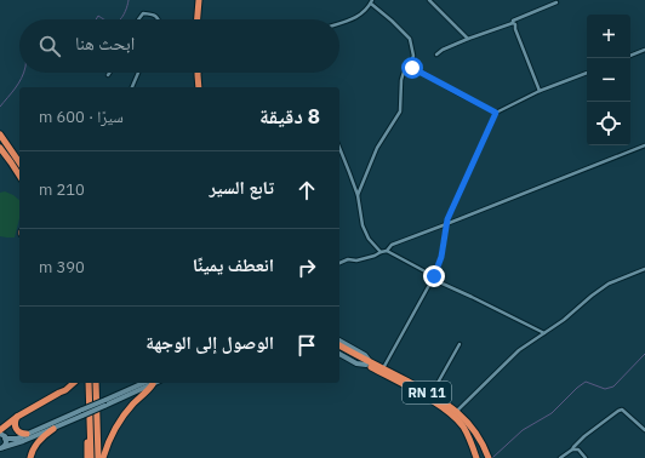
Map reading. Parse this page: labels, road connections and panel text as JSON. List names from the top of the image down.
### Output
{
  "streets": {
    "highway": ["RN 11"]
  },
  "page": {
    "map_buttons": ["+", "−"],
    "search": "ابحث هنا",
    "heading": ["8 دقيقة", "سيرًا · 600 m"],
    "list": [
      ["تابع السير", "210 m"],
      ["انعطف يمينًا", "390 m"],
      "الوصول إلى الوجهة"
    ]
  }
}
